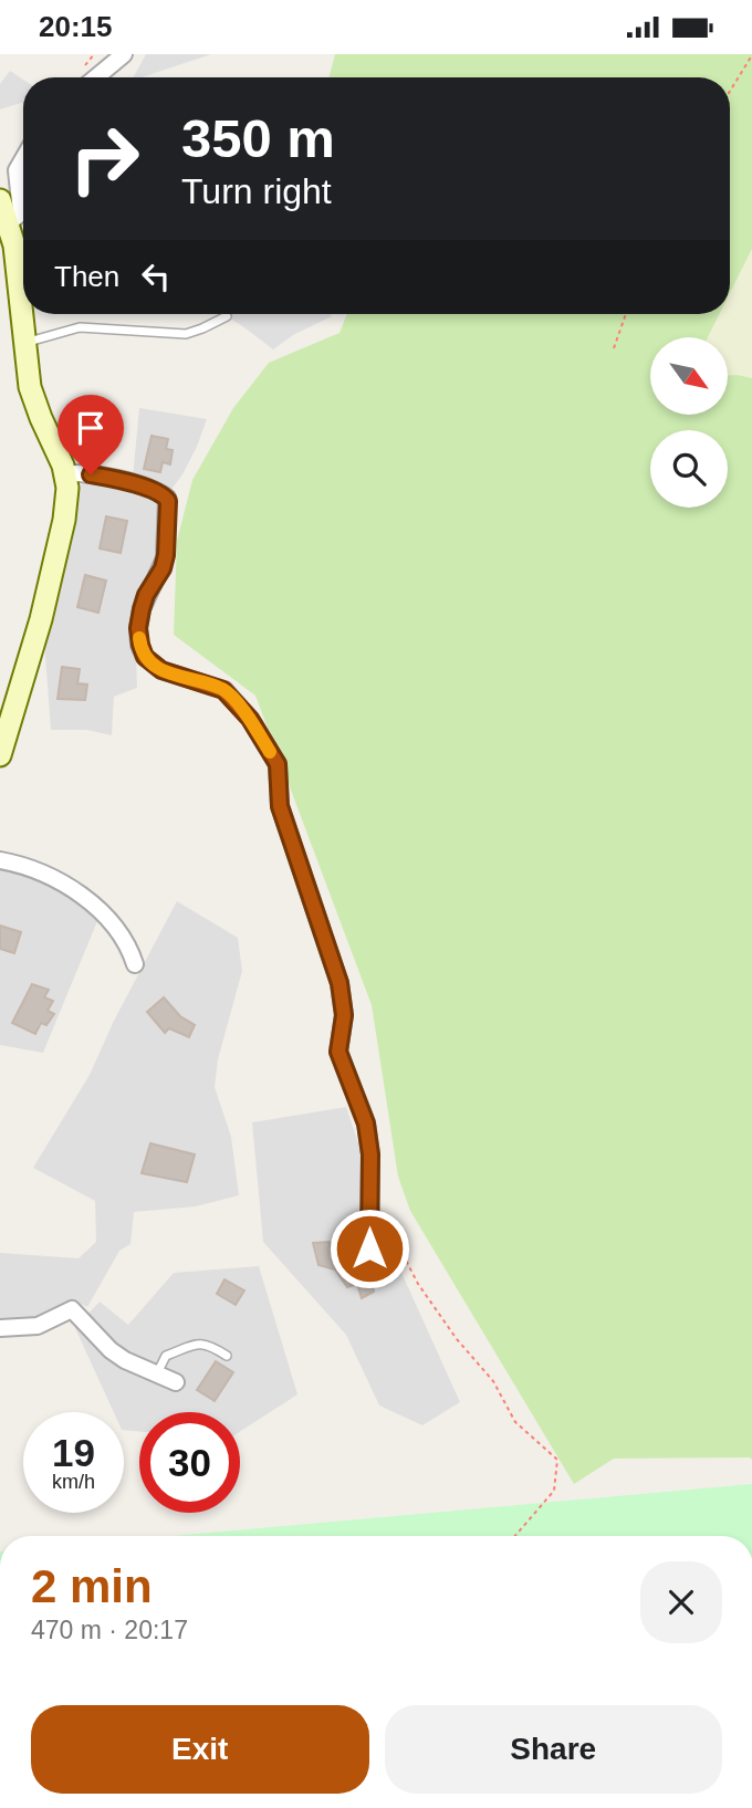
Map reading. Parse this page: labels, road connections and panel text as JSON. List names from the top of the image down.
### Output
{
  "north": "bottom right",
  "page": {
    "status": "20:15",
    "turn": ["350 m", "Turn right"],
    "then": "Then",
    "speed": "19 km/h",
    "limit": "30",
    "heading": ["2 min", "470 m · 20:17"],
    "buttons": ["Exit", "Share"]
  }
}
